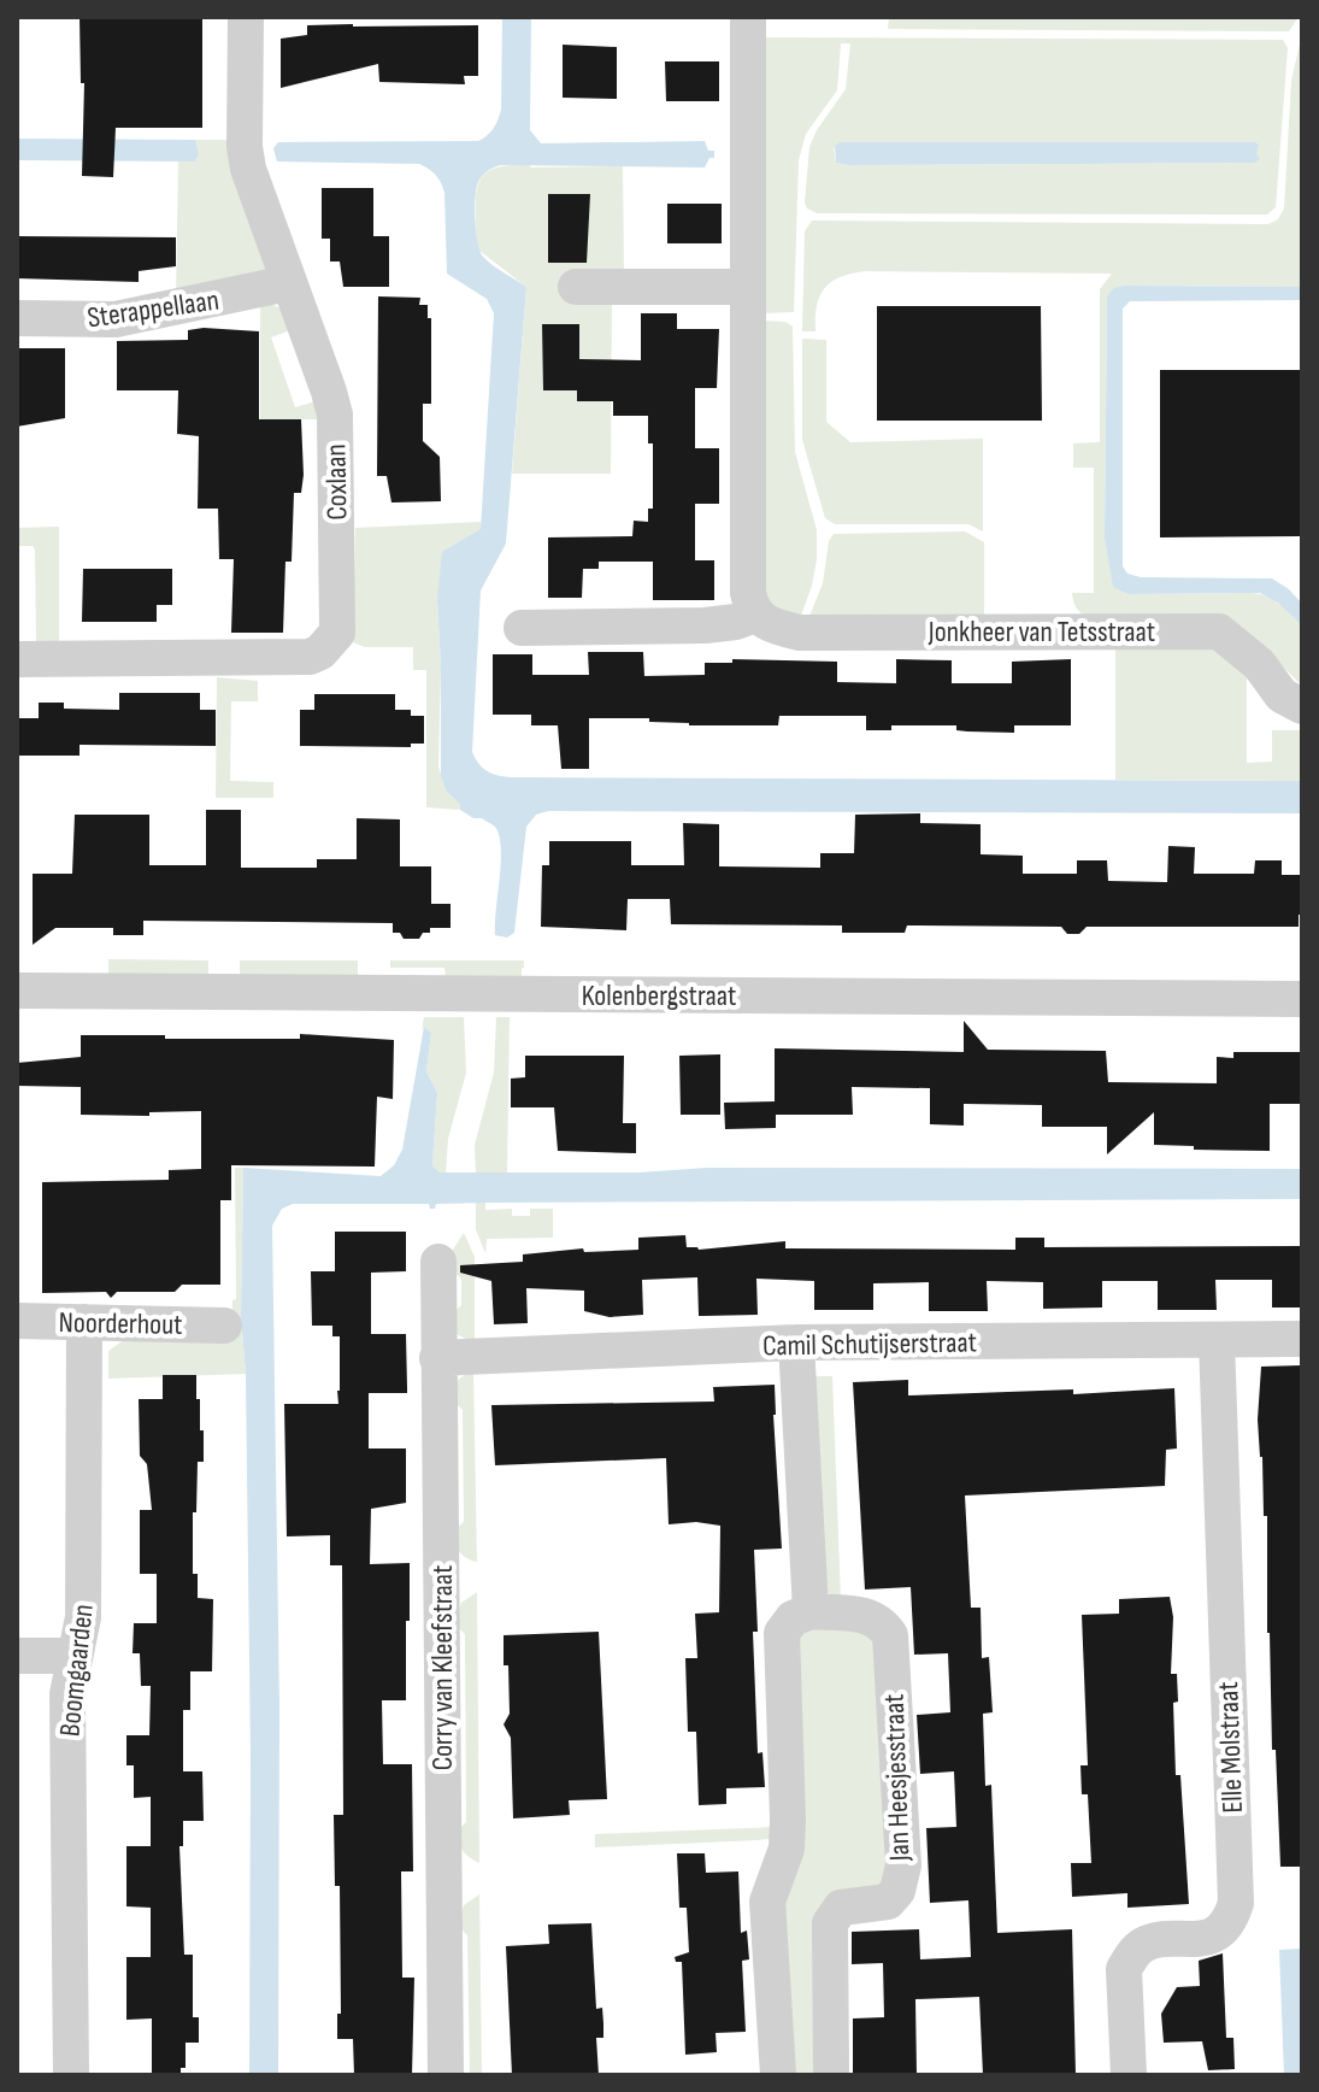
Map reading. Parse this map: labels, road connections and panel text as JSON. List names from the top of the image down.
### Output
{
  "streets": {
    "street": [
      "Sterappellaan",
      "Coxlaan",
      "Jonkheer van Tetsstraat",
      "Kolenbergstraat",
      "Noorderhout",
      "Camil Schutijserstraat",
      "Corry van Kleefstraat",
      "Boomgaarden",
      "Elle Molstraat",
      "Jan Heesjesstraat"
    ]
  },
  "crossings": [
    ["Sterappellaan", "Coxlaan"],
    ["Noorderhout", "Boomgaarden"],
    ["Camil Schutijserstraat", "Corry van Kleefstraat"],
    ["Camil Schutijserstraat", "Elle Molstraat"]
  ]
}
